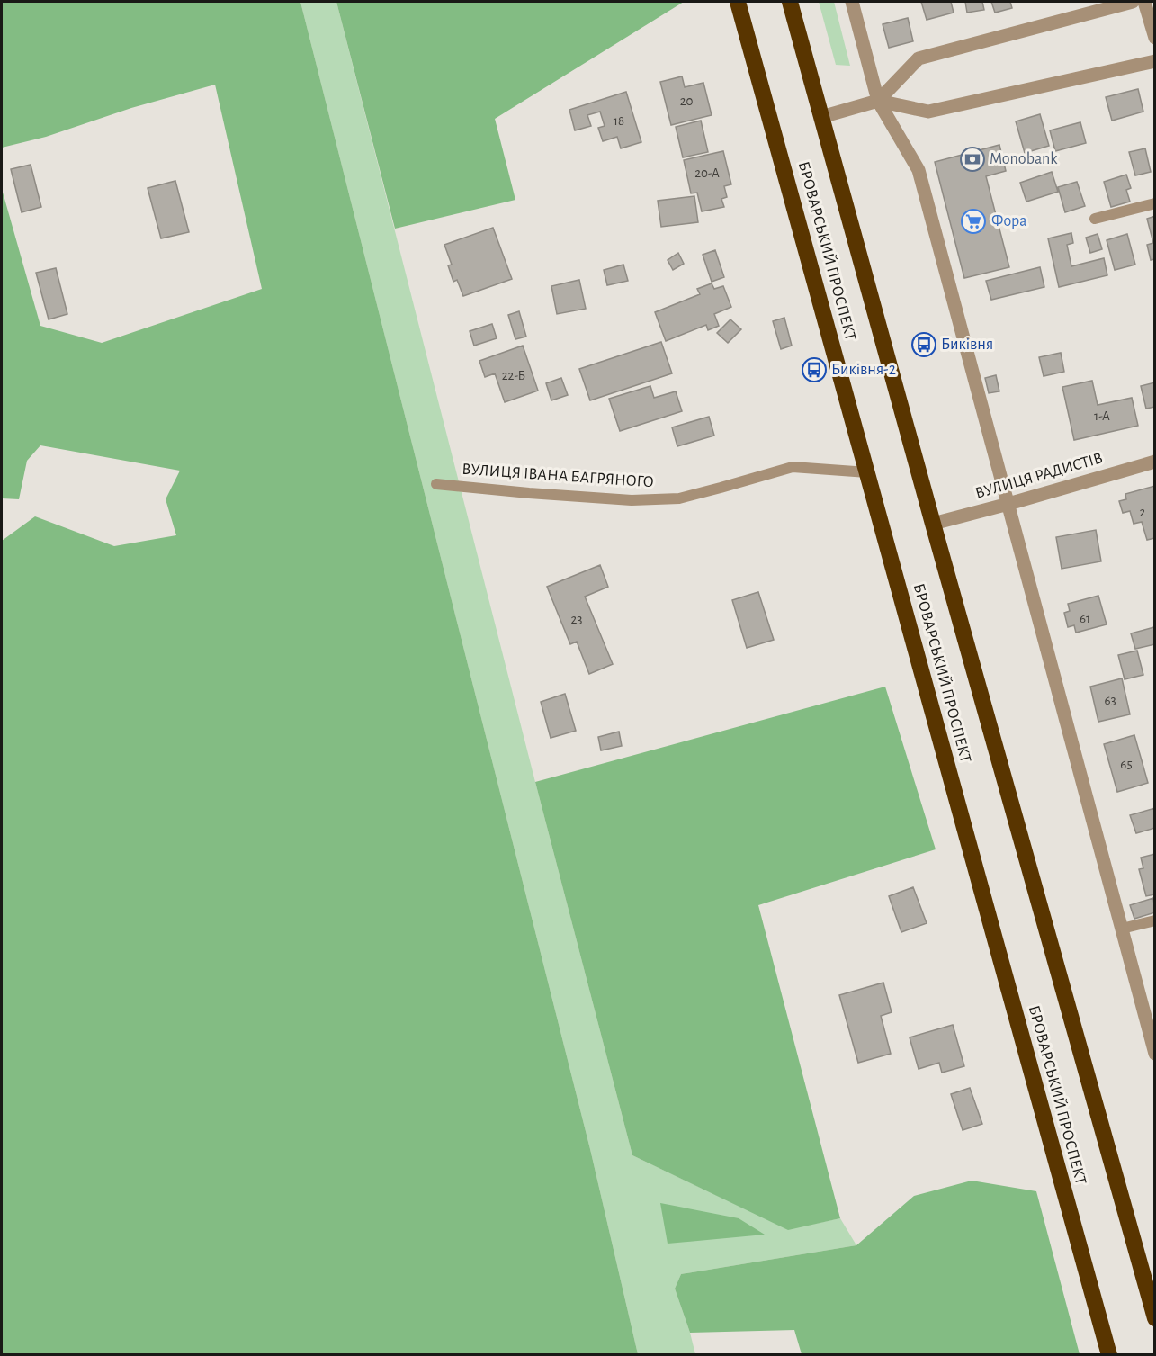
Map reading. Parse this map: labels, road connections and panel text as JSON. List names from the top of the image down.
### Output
{
  "streets": {
    "highway": ["БРОВАРСЬКИЙ ПРОСПЕКТ"],
    "street": ["ВУЛИЦЯ РАДИСТІВ"],
    "lane": ["ВУЛИЦЯ ІВАНА БАГРЯНОГО"]
  },
  "crossings": [
    ["БРОВАРСЬКИЙ ПРОСПЕКТ", "ВУЛИЦЯ ІВАНА БАГРЯНОГО"],
    ["БРОВАРСЬКИЙ ПРОСПЕКТ", "ВУЛИЦЯ РАДИСТІВ"]
  ],
  "places": {
    "bank": ["Monobank"],
    "supermarket": ["Фора"],
    "bus stop": ["Бикiвня", "Бикiвня-2"]
  },
  "house_numbers": [
    "20",
    "18",
    "20-А",
    "22-Б",
    "1-А",
    "2",
    "61",
    "23",
    "63",
    "65"
  ]
}
